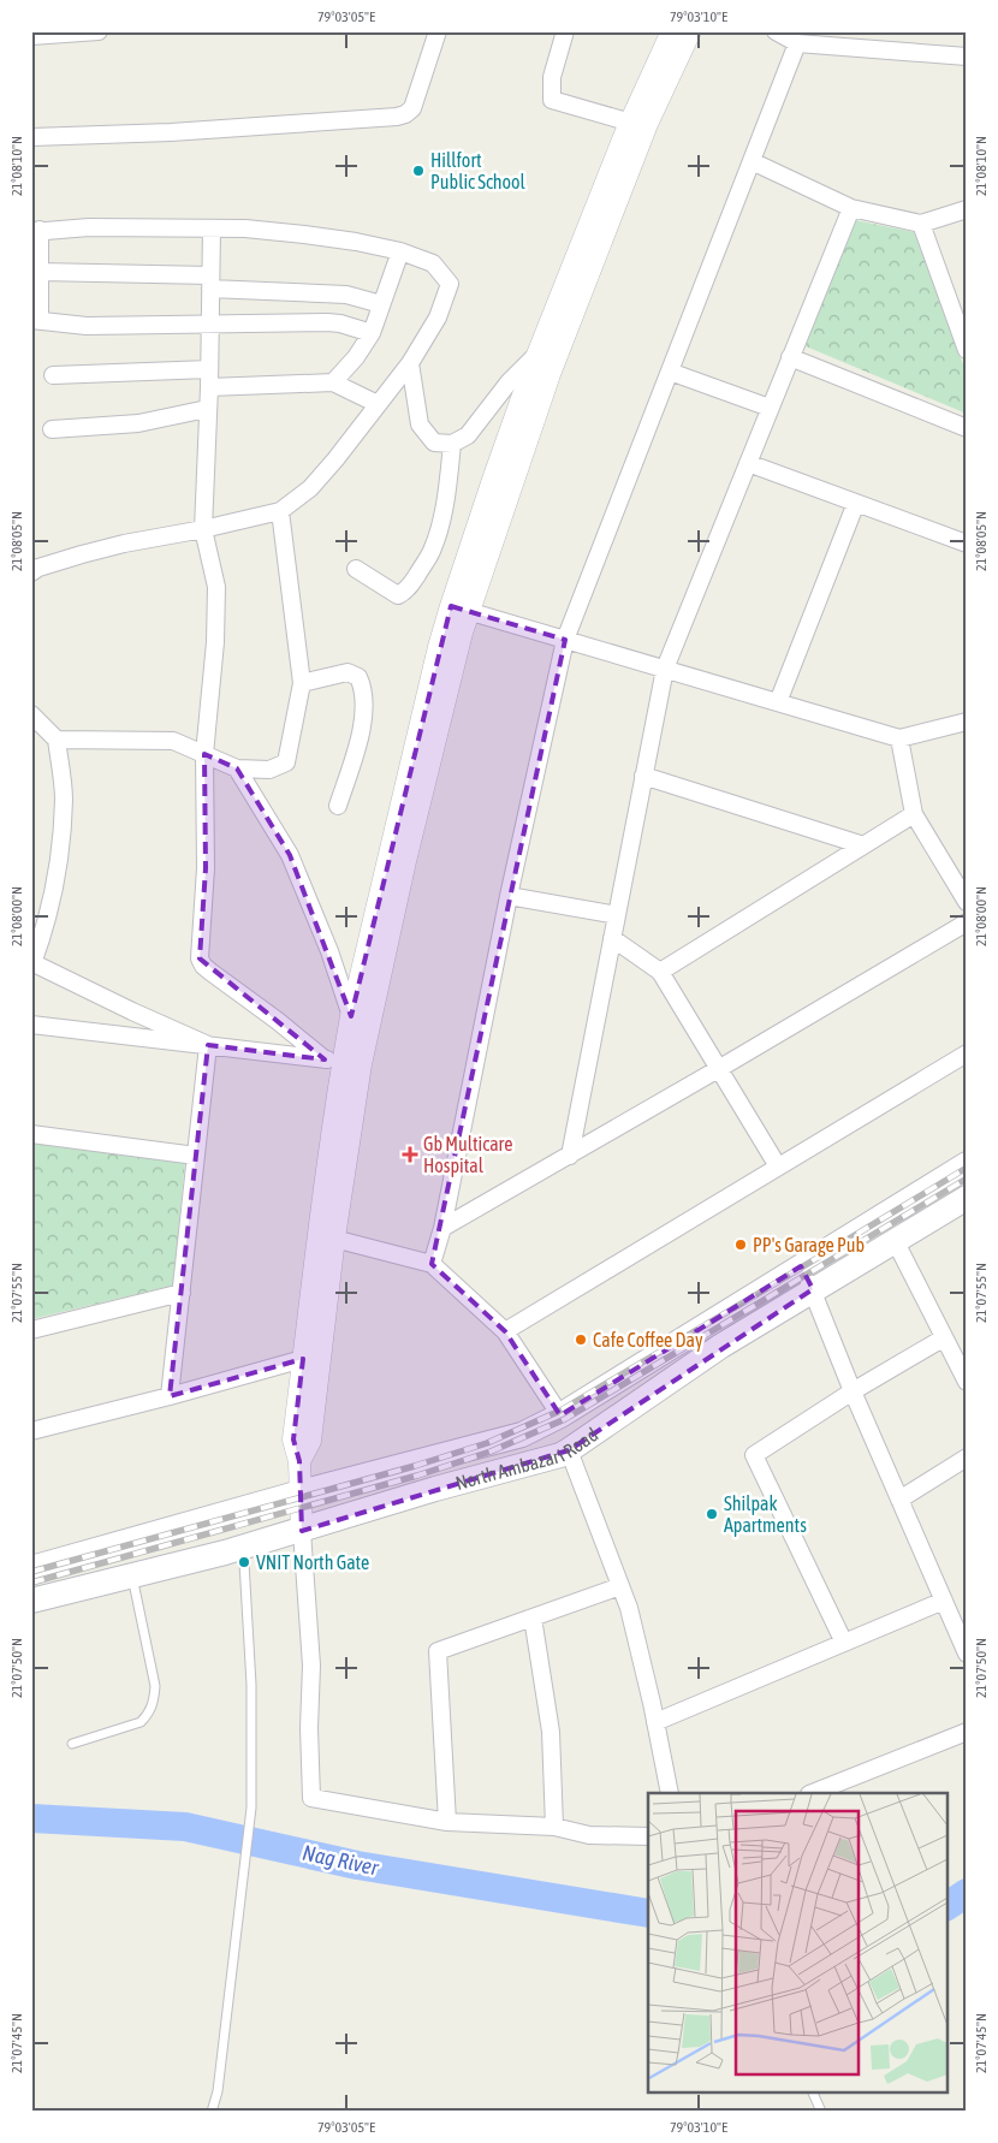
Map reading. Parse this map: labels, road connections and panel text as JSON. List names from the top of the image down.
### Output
{
  "streets": {
    "main road": ["North Ambazari Road"]
  },
  "water": ["Nag River"],
  "places": {
    "other": [
      "Hillfort Public School",
      "PP's Garage Pub",
      "Cafe Coffee Day",
      "Shilpak Apartments",
      "VNIT North Gate"
    ],
    "health": ["Gb Multicare Hospital"]
  },
  "coordinates": [
    "79°03'05\"E",
    "79°03'10\"E",
    "21°08'10\"N",
    "21°08'05\"N",
    "21°08'00\"N",
    "21°07'55\"N",
    "21°07'50\"N",
    "21°07'45\"N"
  ]
}
